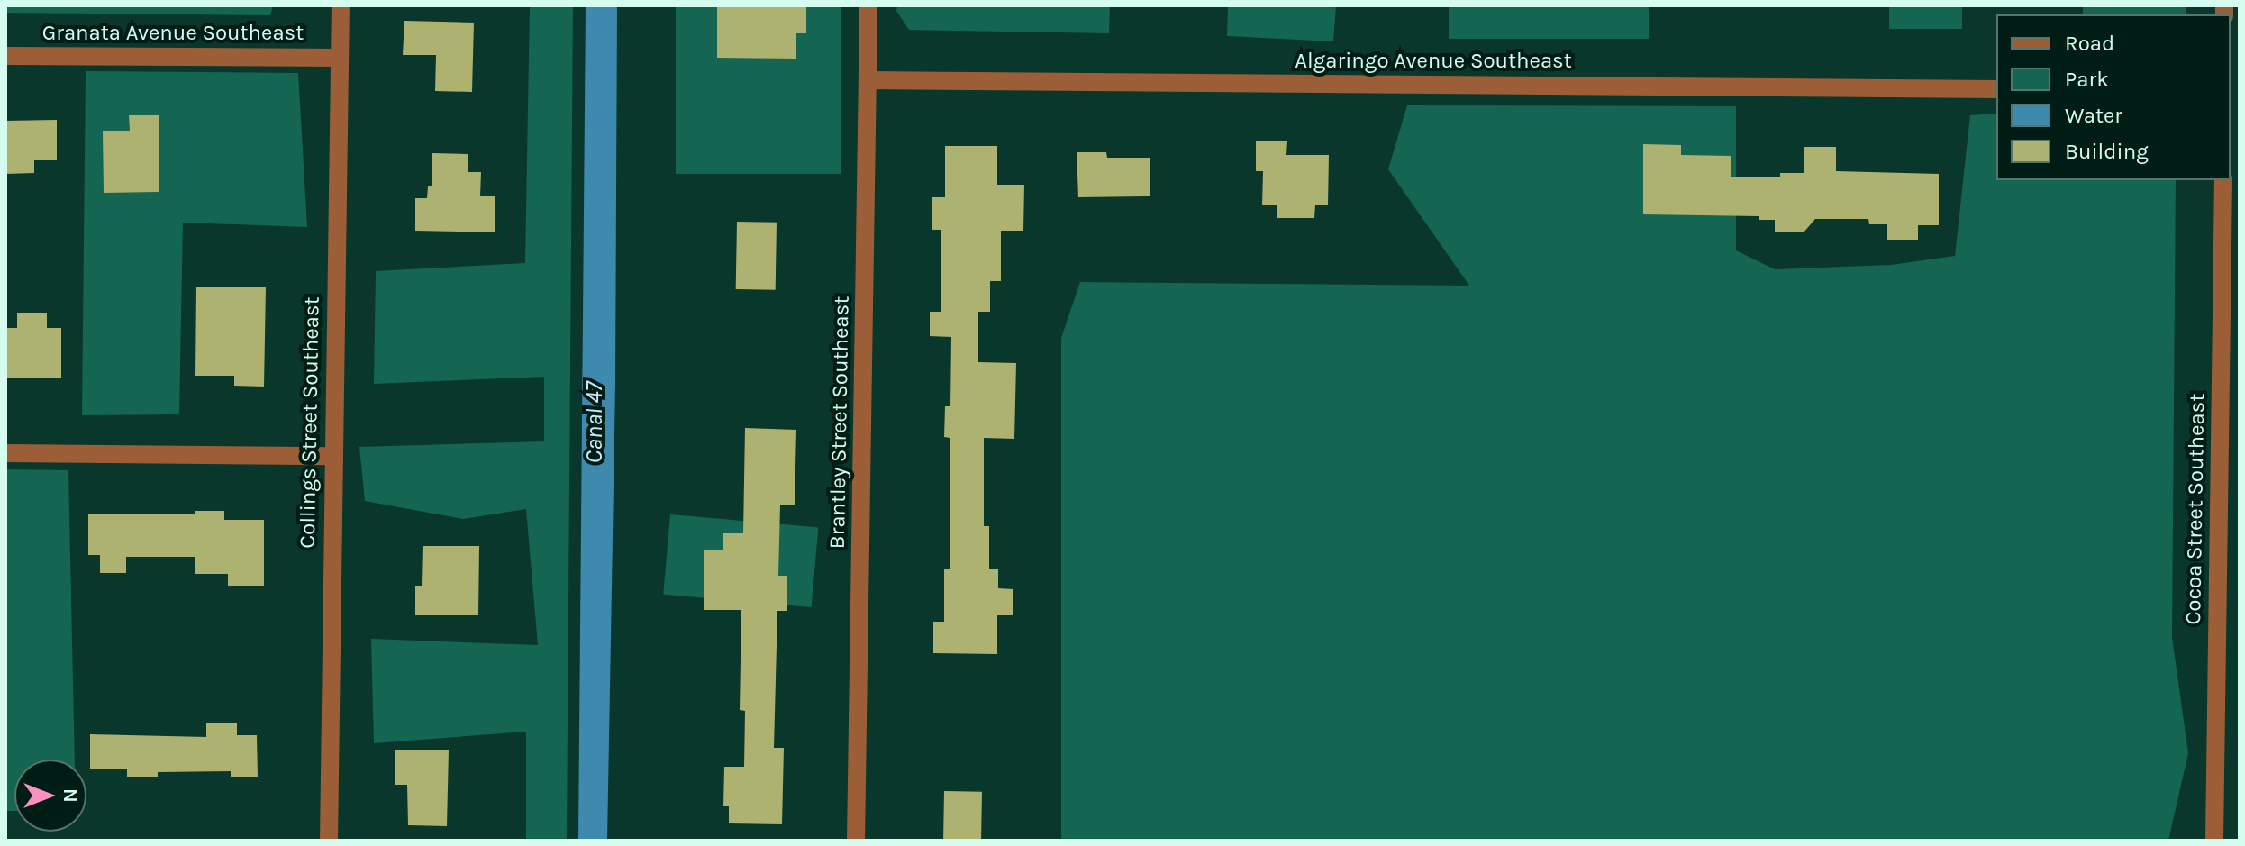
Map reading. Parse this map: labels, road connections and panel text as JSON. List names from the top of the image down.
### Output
{
  "streets": {
    "street": [
      "Granata Avenue Southeast",
      "Algaringo Avenue Southeast",
      "Collings Street Southeast",
      "Brantley Street Southeast",
      "Cocoa Street Southeast"
    ]
  },
  "crossings": [
    ["Granata Avenue Southeast", "Collings Street Southeast"],
    ["Algaringo Avenue Southeast", "Brantley Street Southeast"]
  ],
  "water": ["Canal 47"],
  "legend": [
    "Road",
    "Park",
    "Water",
    "Building"
  ],
  "north": "right"
}
